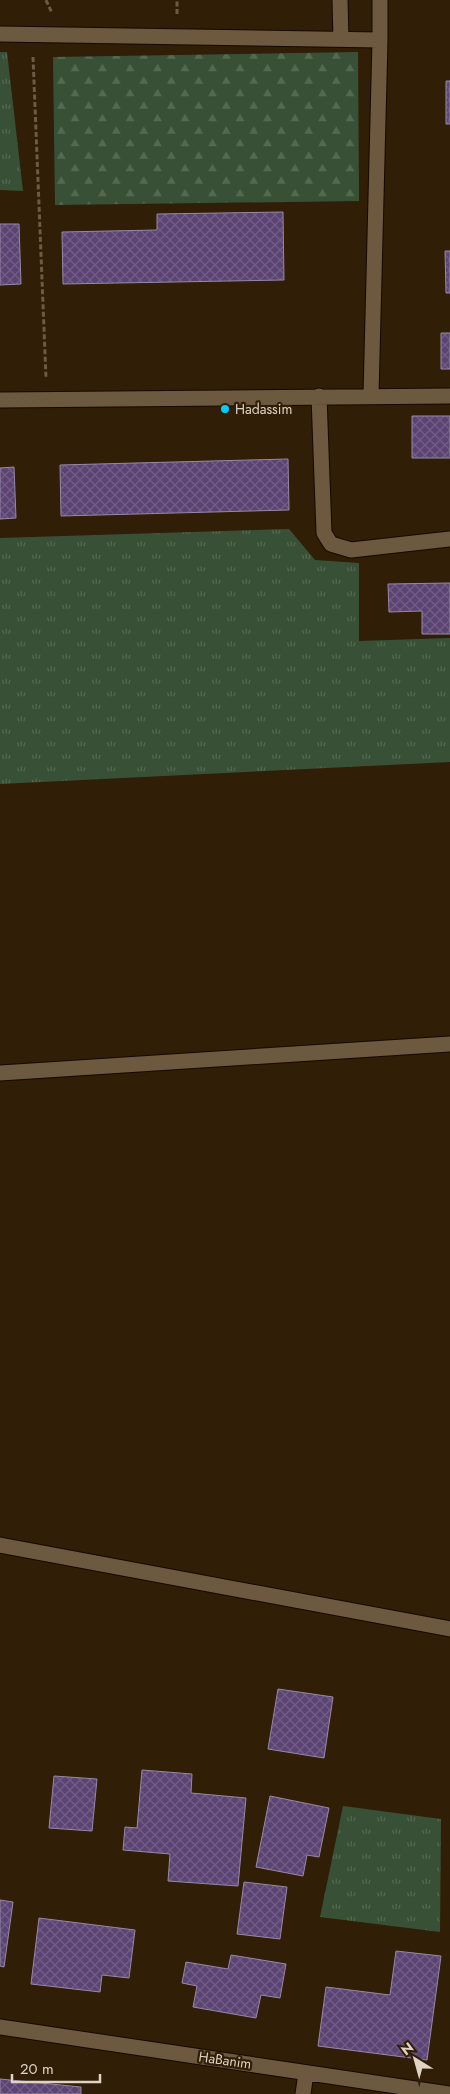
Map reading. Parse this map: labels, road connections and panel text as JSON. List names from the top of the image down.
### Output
{
  "streets": {
    "street": ["HaBanim"]
  },
  "places": ["Hadassim"],
  "scale_bar": "20 m",
  "north": "top left"
}
